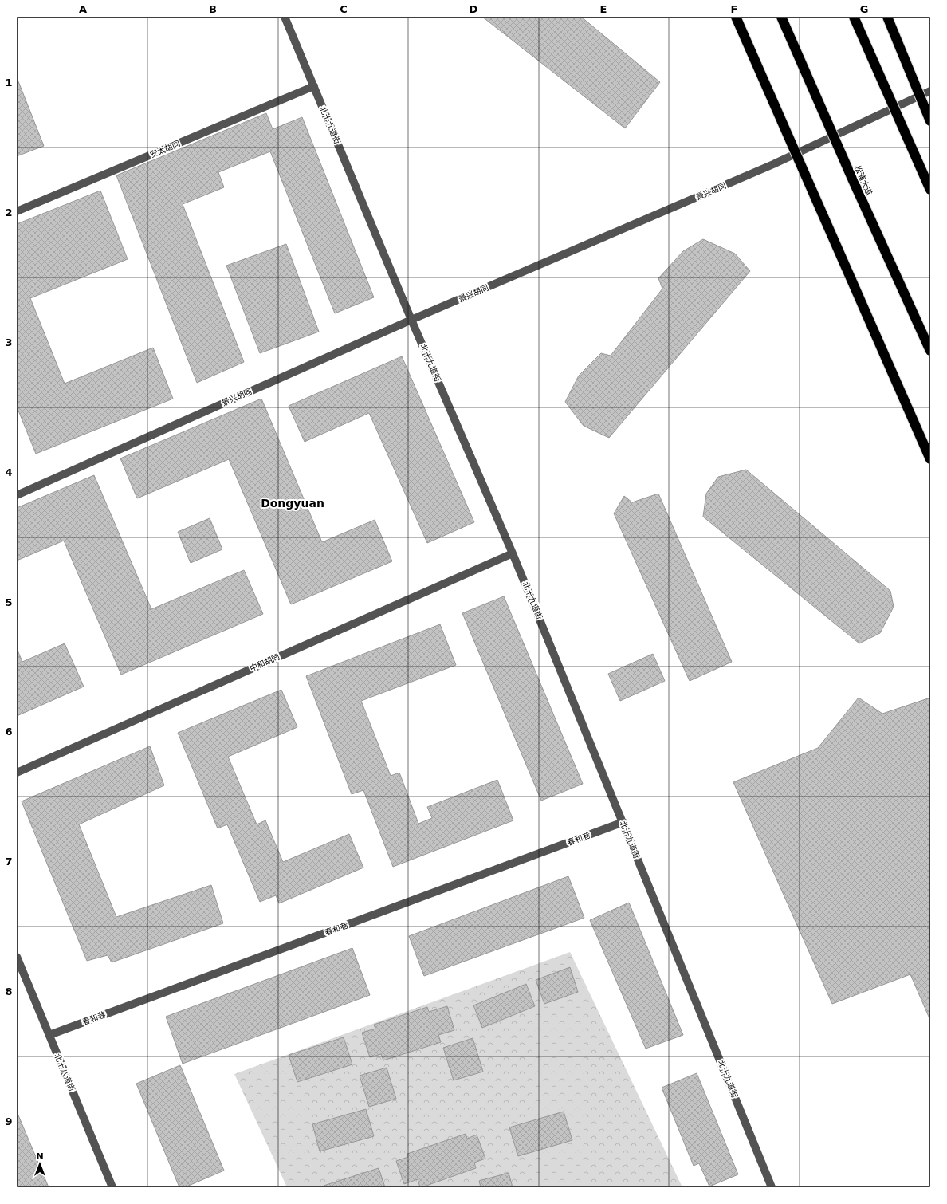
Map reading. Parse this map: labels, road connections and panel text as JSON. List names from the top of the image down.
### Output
{
  "streets": {
    "highway": ["松浦大道"],
    "street": [
      "北十九道街",
      "安太胡同",
      "景兴胡同",
      "中和胡同",
      "春和巷",
      "北十八道街"
    ]
  },
  "crossings": [
    ["北十九道街", "安太胡同"],
    ["北十九道街", "景兴胡同"],
    ["北十九道街", "中和胡同"],
    ["北十九道街", "春和巷"],
    ["春和巷", "北十八道街"]
  ],
  "districts": ["Dongyuan"],
  "north": "top",
  "grid": {
    "columns": [
      "A",
      "B",
      "C",
      "D",
      "E",
      "F",
      "G"
    ],
    "rows": [
      "1",
      "2",
      "3",
      "4",
      "5",
      "6",
      "7",
      "8",
      "9"
    ]
  }
}
